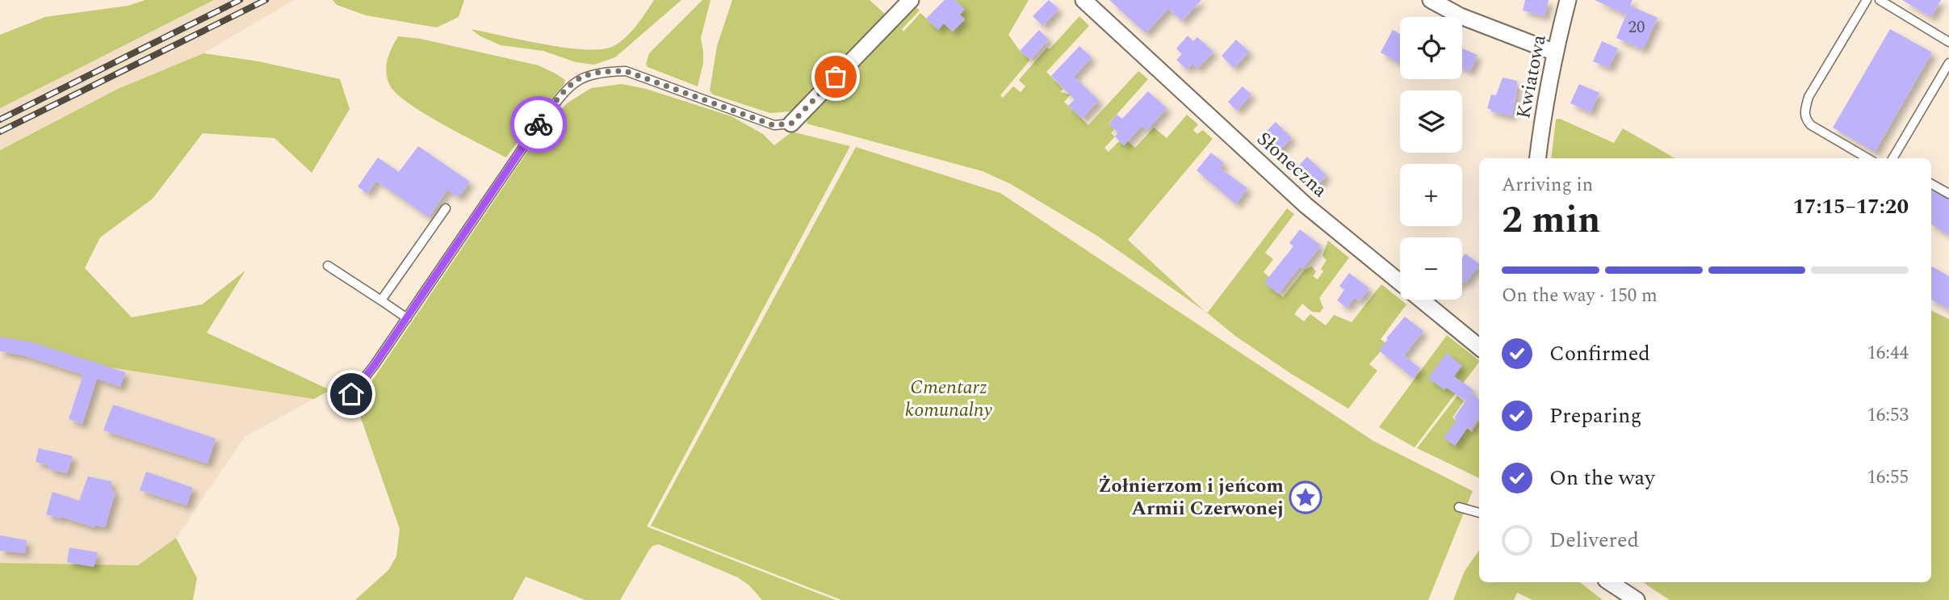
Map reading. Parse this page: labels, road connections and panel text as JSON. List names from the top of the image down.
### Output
{
  "streets": {
    "street": ["Kwiatowa", "Słoneczna"]
  },
  "parks": ["Cmentarz komunalny"],
  "places": {
    "place": ["Żołnierzom i jeńcom Armii Czerwonej"]
  },
  "house_numbers": ["20"],
  "page": {
    "map_buttons": ["+", "−"],
    "heading": ["2 min", "Arriving in", "17:15–17:20"],
    "bar": "On the way · 150 m",
    "list": [
      ["Confirmed", "16:44"],
      ["Preparing", "16:53"],
      ["On the way", "16:55"],
      "Delivered"
    ]
  }
}
